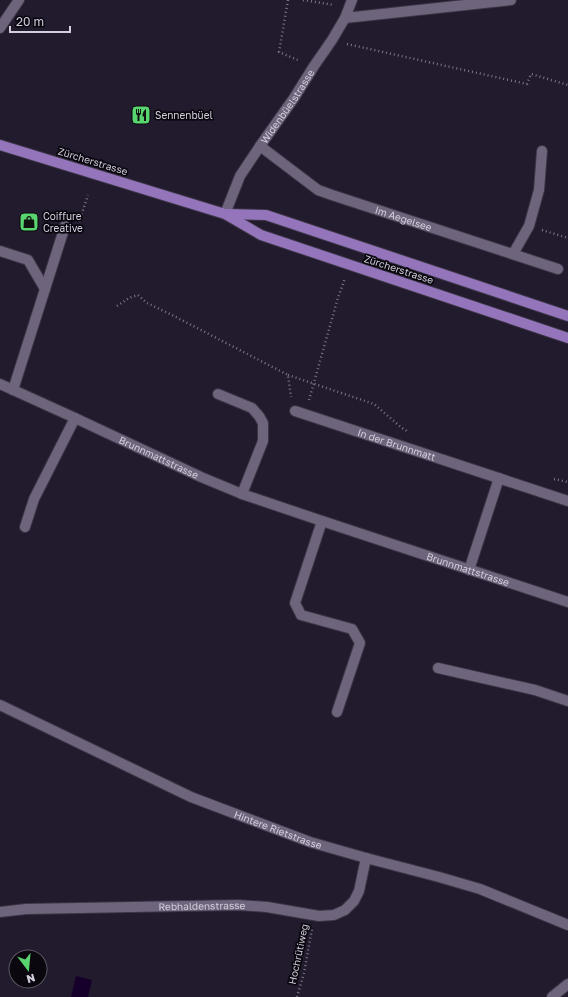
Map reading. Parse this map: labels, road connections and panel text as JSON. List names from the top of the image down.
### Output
{
  "streets": {
    "main road": ["Zürcherstrasse"],
    "street": [
      "Widenbüelstrasse",
      "Im Aegelsee",
      "In der Brunnmatt",
      "Brunnmattstrasse",
      "Hintere Rietstrasse",
      "Rebhaldenstrasse"
    ],
    "path": ["Hochrütiweg"]
  },
  "crossings": [
    ["Widenbüelstrasse", "Zürcherstrasse"],
    ["Widenbüelstrasse", "Im Aegelsee"],
    ["Hintere Rietstrasse", "Rebhaldenstrasse"],
    ["Rebhaldenstrasse", "Hochrütiweg"]
  ],
  "places": {
    "restaurant": ["Sennenbüel"],
    "shop": ["Coiffure Creative"]
  },
  "scale_bar": "20 m",
  "north": "bottom"
}
